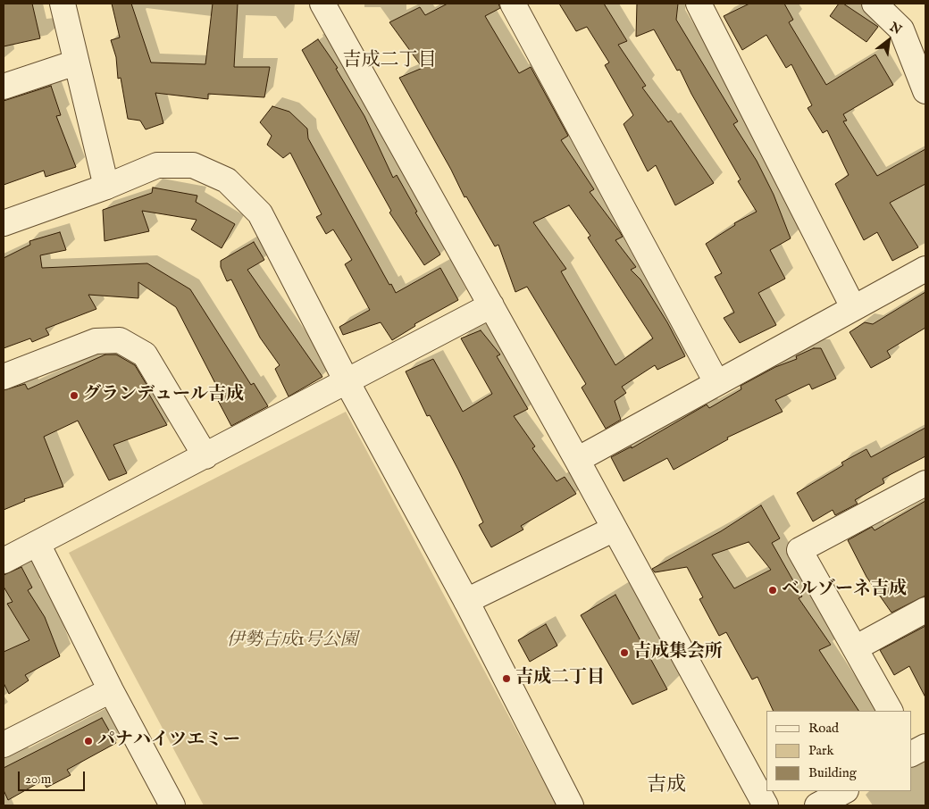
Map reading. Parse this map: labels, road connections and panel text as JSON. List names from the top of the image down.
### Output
{
  "districts": ["吉成二丁目", "吉成"],
  "parks": ["伊勢吉成1号公園"],
  "places": [
    "グランデュール吉成",
    "ベルゾーネ吉成",
    "吉成集会所",
    "吉成二丁目",
    "パナハイツエミー"
  ],
  "legend": ["Road", "Park", "Building"],
  "scale_bar": "20 m",
  "north": "top right"
}
